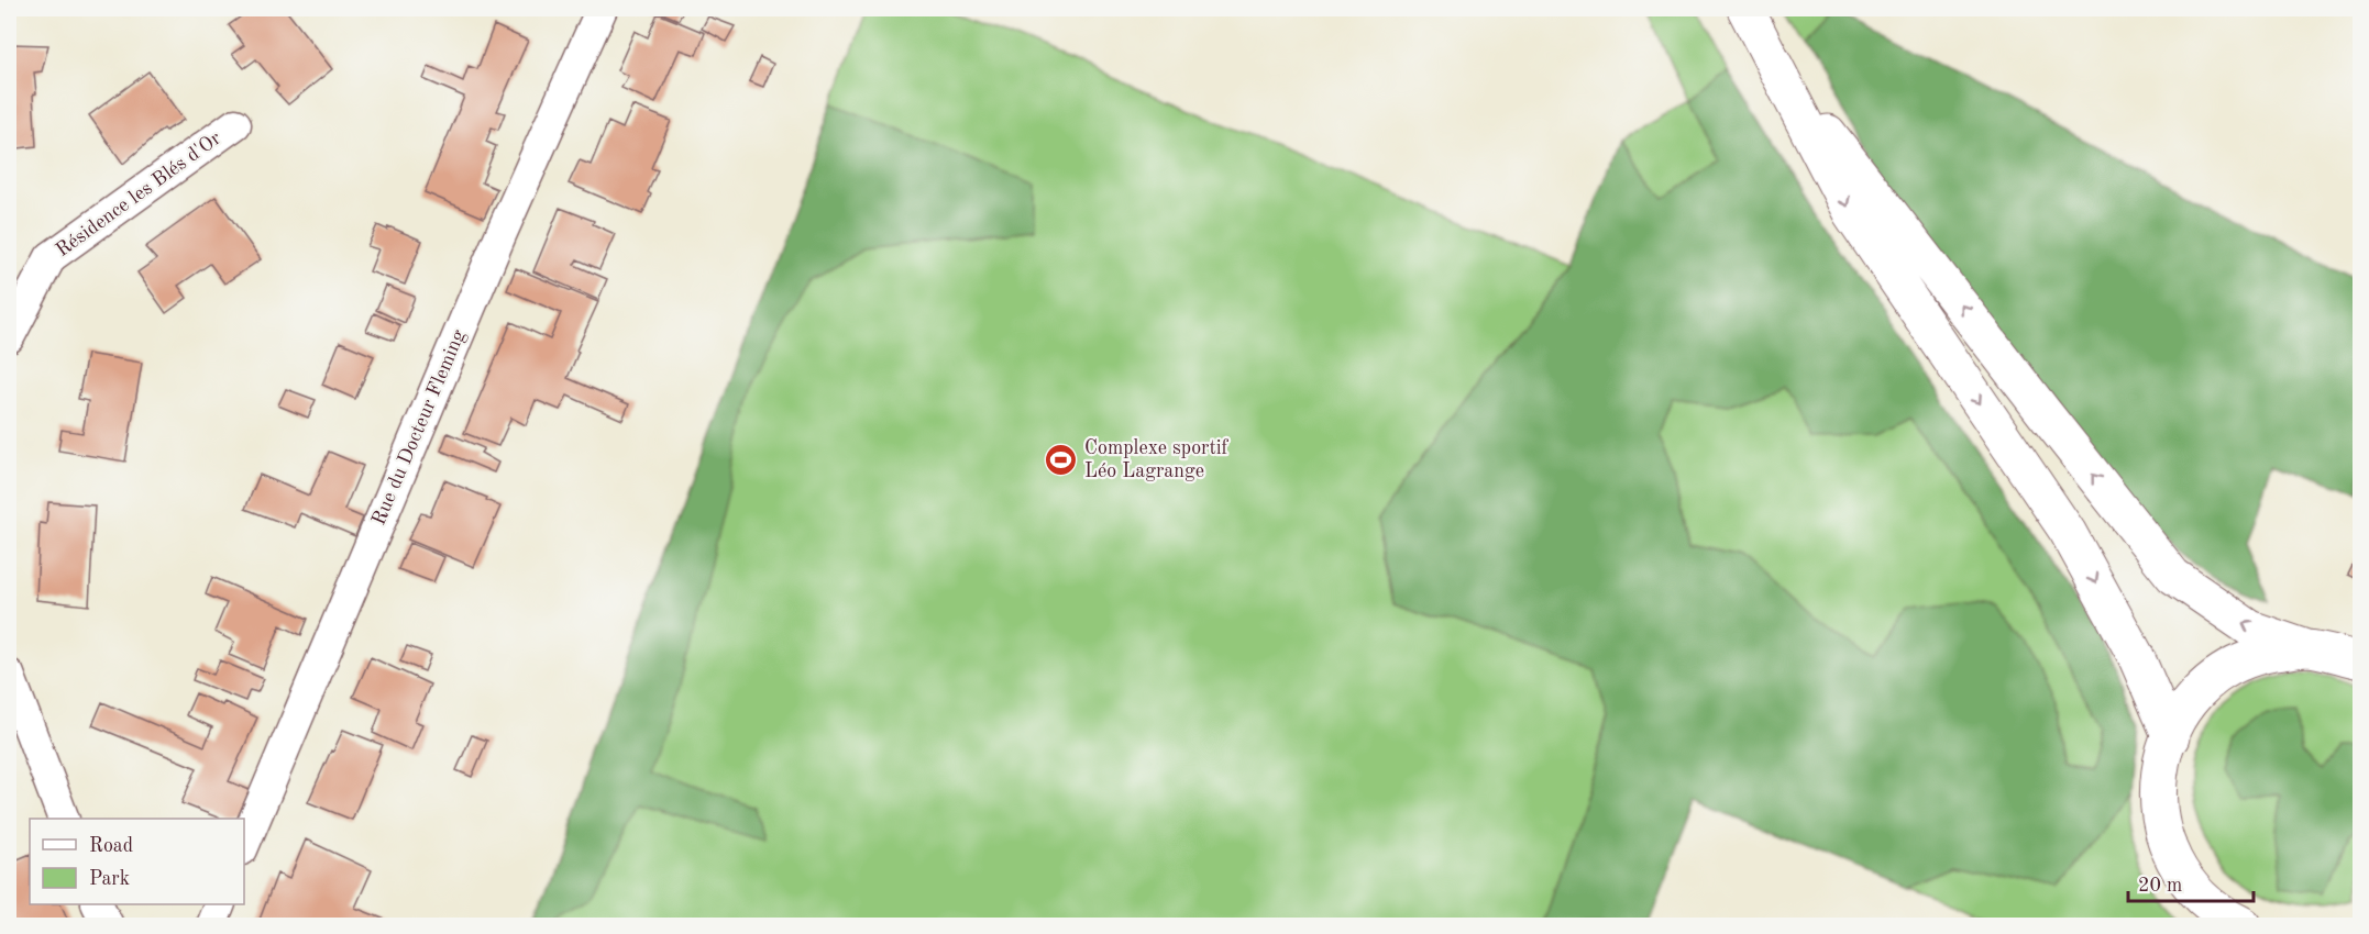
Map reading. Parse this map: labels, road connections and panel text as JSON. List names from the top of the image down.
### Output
{
  "streets": {
    "street": ["Résidence les Blés d'Or", "Rue du Docteur Fleming"]
  },
  "places": {
    "sports": ["Complexe sportif Léo Lagrange"]
  },
  "legend": ["Road", "Park"],
  "scale_bar": "20 m"
}
